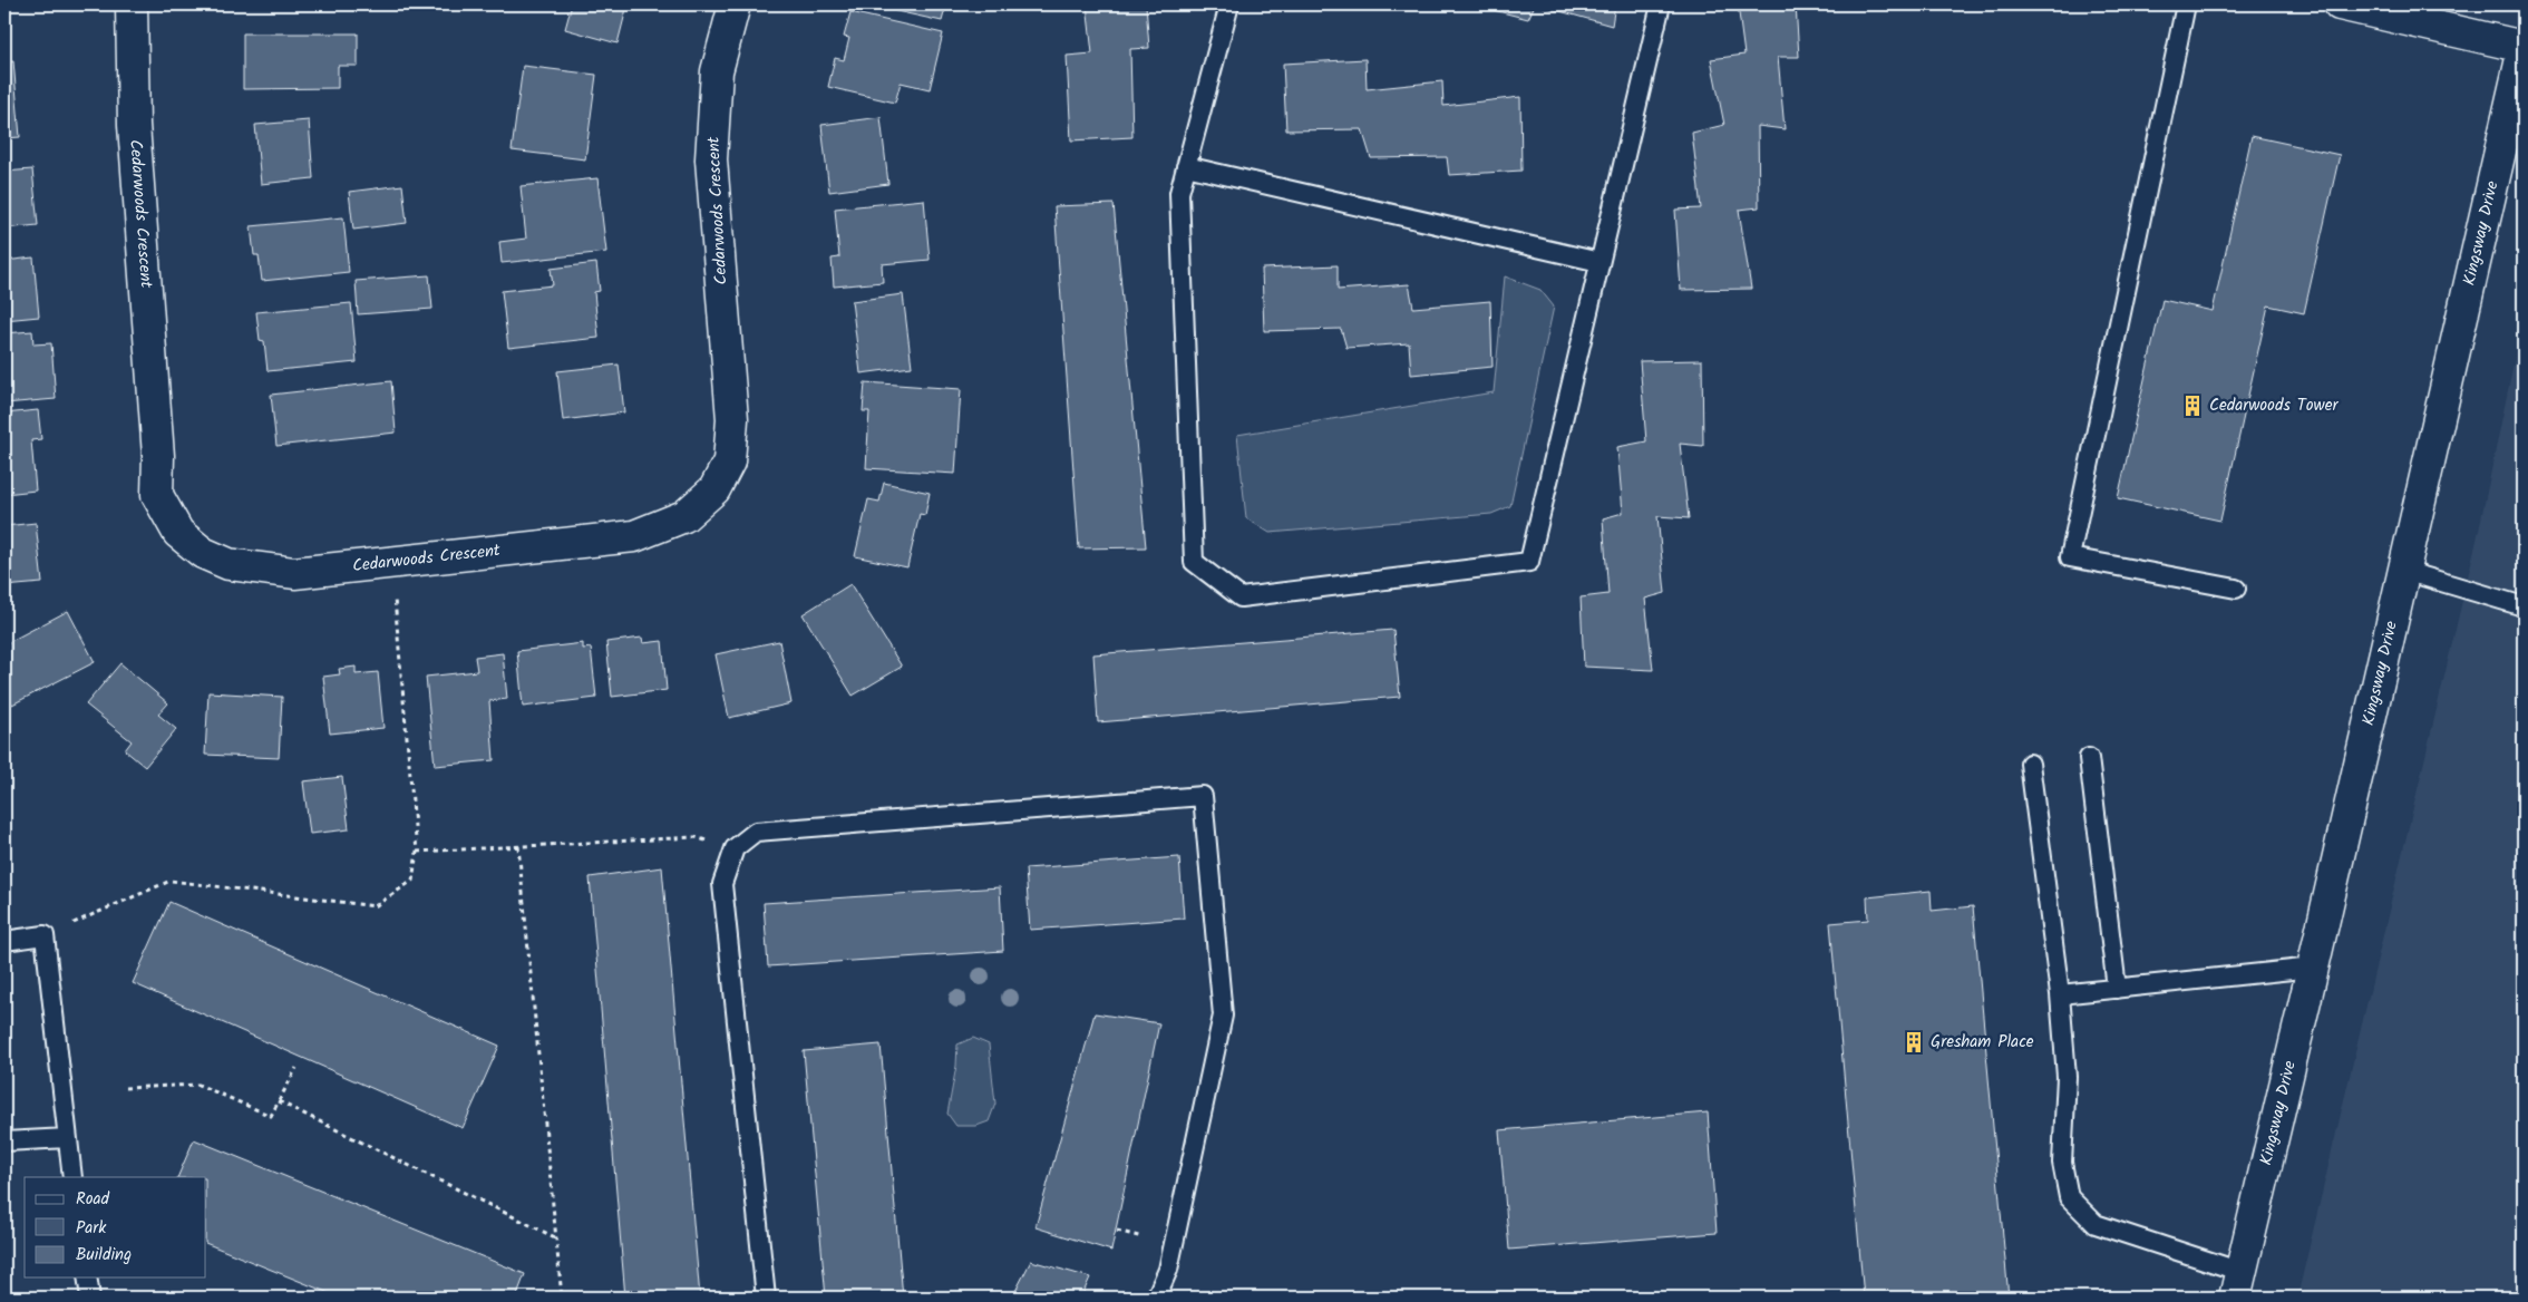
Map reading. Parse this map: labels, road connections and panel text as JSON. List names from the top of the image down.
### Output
{
  "streets": {
    "street": ["Cedarwoods Crescent", "Kingsway Drive"]
  },
  "places": {
    "building": ["Cedarwoods Tower", "Gresham Place"]
  },
  "legend": ["Road", "Park", "Building"]
}
